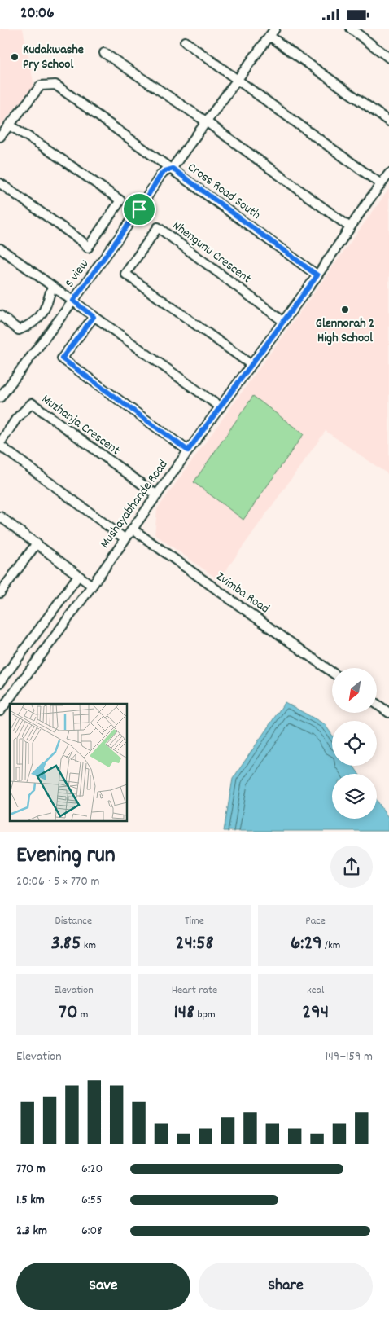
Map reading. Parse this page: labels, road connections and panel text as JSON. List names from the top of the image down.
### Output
{
  "streets": {
    "street": [
      "Cross Road South",
      "Nhengunu Crescent",
      "S view",
      "Muzhanja Crescent",
      "Mushayabhande Road",
      "Zvimba Road"
    ]
  },
  "crossings": [
    ["Cross Road South", "S view"],
    ["Cross Road South", "Mushayabhande Road"],
    ["Nhengunu Crescent", "Mushayabhande Road"],
    ["Muzhanja Crescent", "Mushayabhande Road"],
    ["Mushayabhande Road", "Zvimba Road"]
  ],
  "places": ["Kudakwashe Pry School", "Glennorah 2 High School"],
  "north": "bottom left",
  "page": {
    "status": "20:06",
    "heading": ["Evening run", "20:06 · 5 × 770 m"],
    "stats": [
      ["Distance", "3.85 km"],
      ["Time", "24:58"],
      ["Pace", "6:29 /km"],
      ["Elevation", "70 m"],
      ["Heart rate", "148 bpm"],
      ["kcal", "294"]
    ],
    "chart": ["Elevation", "149–159 m"],
    "list": [
      {
        "name": "770 m",
        "note": "6:20"
      },
      {
        "name": "1.5 km",
        "note": "6:55"
      },
      {
        "name": "2.3 km",
        "note": "6:08"
      }
    ],
    "buttons": ["Save", "Share"]
  }
}
